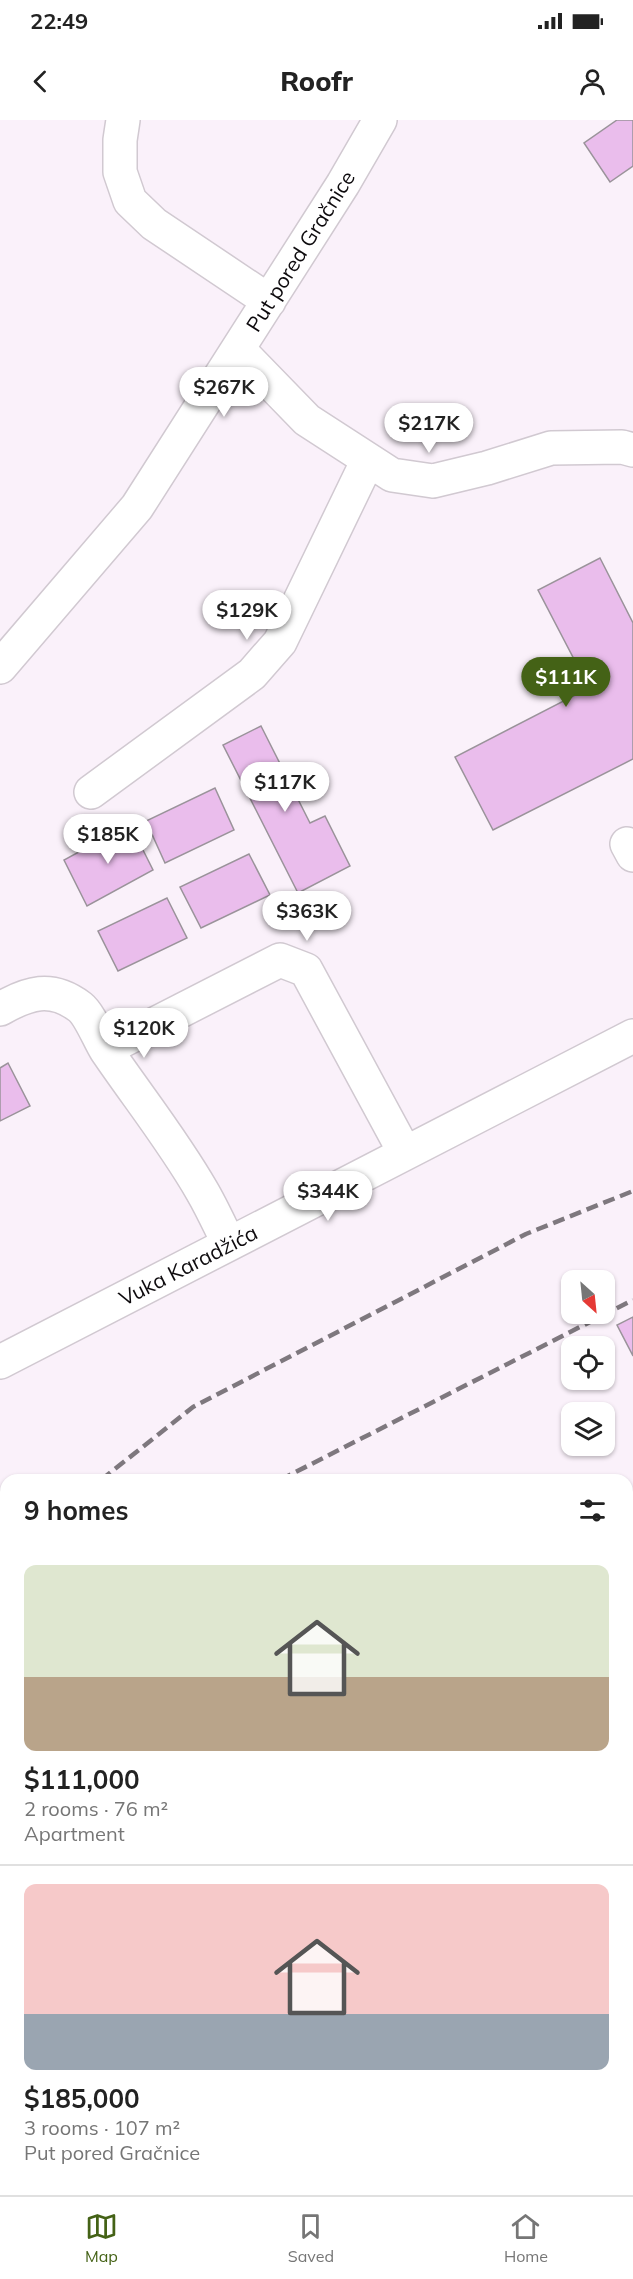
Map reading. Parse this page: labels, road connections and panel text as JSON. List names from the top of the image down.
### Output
{
  "streets": {
    "street": ["Put pored Gračnice", "Vuka Karadžića"]
  },
  "north": "bottom right",
  "page": {
    "status": "22:49",
    "header": "Roofr",
    "price": [
      "$267K",
      "$217K",
      "$129K",
      "$111K",
      "$117K",
      "$185K",
      "$363K",
      "$120K",
      "$344K"
    ],
    "heading": "9 homes",
    "list": [
      {
        "name": "$111,000",
        "note": "2 rooms · 76 m² · Apartment"
      },
      {
        "name": "$185,000",
        "note": "3 rooms · 107 m² · Put pored Gračnice"
      }
    ],
    "tabs": ["Map", "Saved", "Home"]
  }
}
